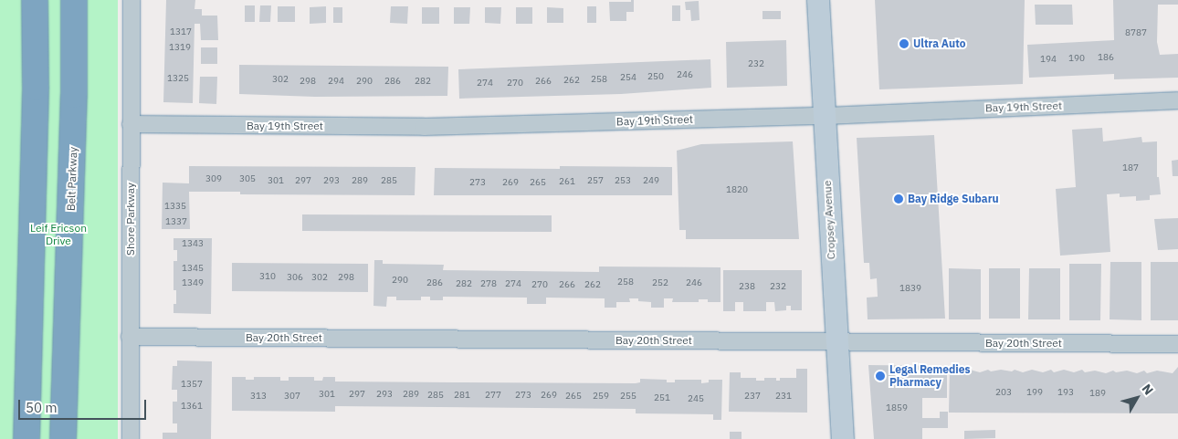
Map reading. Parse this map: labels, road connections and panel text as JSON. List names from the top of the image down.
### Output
{
  "streets": {
    "highway": ["Belt Parkway"],
    "main road": ["Cropsey Avenue"],
    "street": ["Bay 19th Street", "Shore Parkway", "Bay 20th Street"]
  },
  "crossings": [
    ["Bay 19th Street", "Shore Parkway"],
    ["Bay 19th Street", "Cropsey Avenue"],
    ["Shore Parkway", "Bay 20th Street"],
    ["Cropsey Avenue", "Bay 20th Street"]
  ],
  "parks": ["Leif Ericson Drive"],
  "places": ["Ultra Auto", "Bay Ridge Subaru", "Legal Remedies Pharmacy"],
  "house_numbers": [
    "1317",
    "8787",
    "1319",
    "186",
    "190",
    "194",
    "232",
    "246",
    "250",
    "254",
    "1325",
    "302",
    "258",
    "262",
    "298",
    "294",
    "290",
    "286",
    "282",
    "266",
    "274",
    "270",
    "187",
    "309",
    "305",
    "301",
    "297",
    "293",
    "289",
    "285",
    "257",
    "253",
    "249",
    "261",
    "273",
    "269",
    "265",
    "1820",
    "1335",
    "1337",
    "1343",
    "1345",
    "310",
    "306",
    "302",
    "298",
    "290",
    "258",
    "1349",
    "286",
    "252",
    "246",
    "282",
    "278",
    "274",
    "270",
    "266",
    "262",
    "238",
    "232",
    "1839",
    "1357",
    "203",
    "199",
    "193",
    "189",
    "301",
    "297",
    "293",
    "289",
    "285",
    "281",
    "277",
    "273",
    "269",
    "313",
    "307",
    "265",
    "259",
    "255",
    "237",
    "231",
    "251",
    "245",
    "1361",
    "1859"
  ],
  "scale_bar": "50 m",
  "north": "top right"
}
